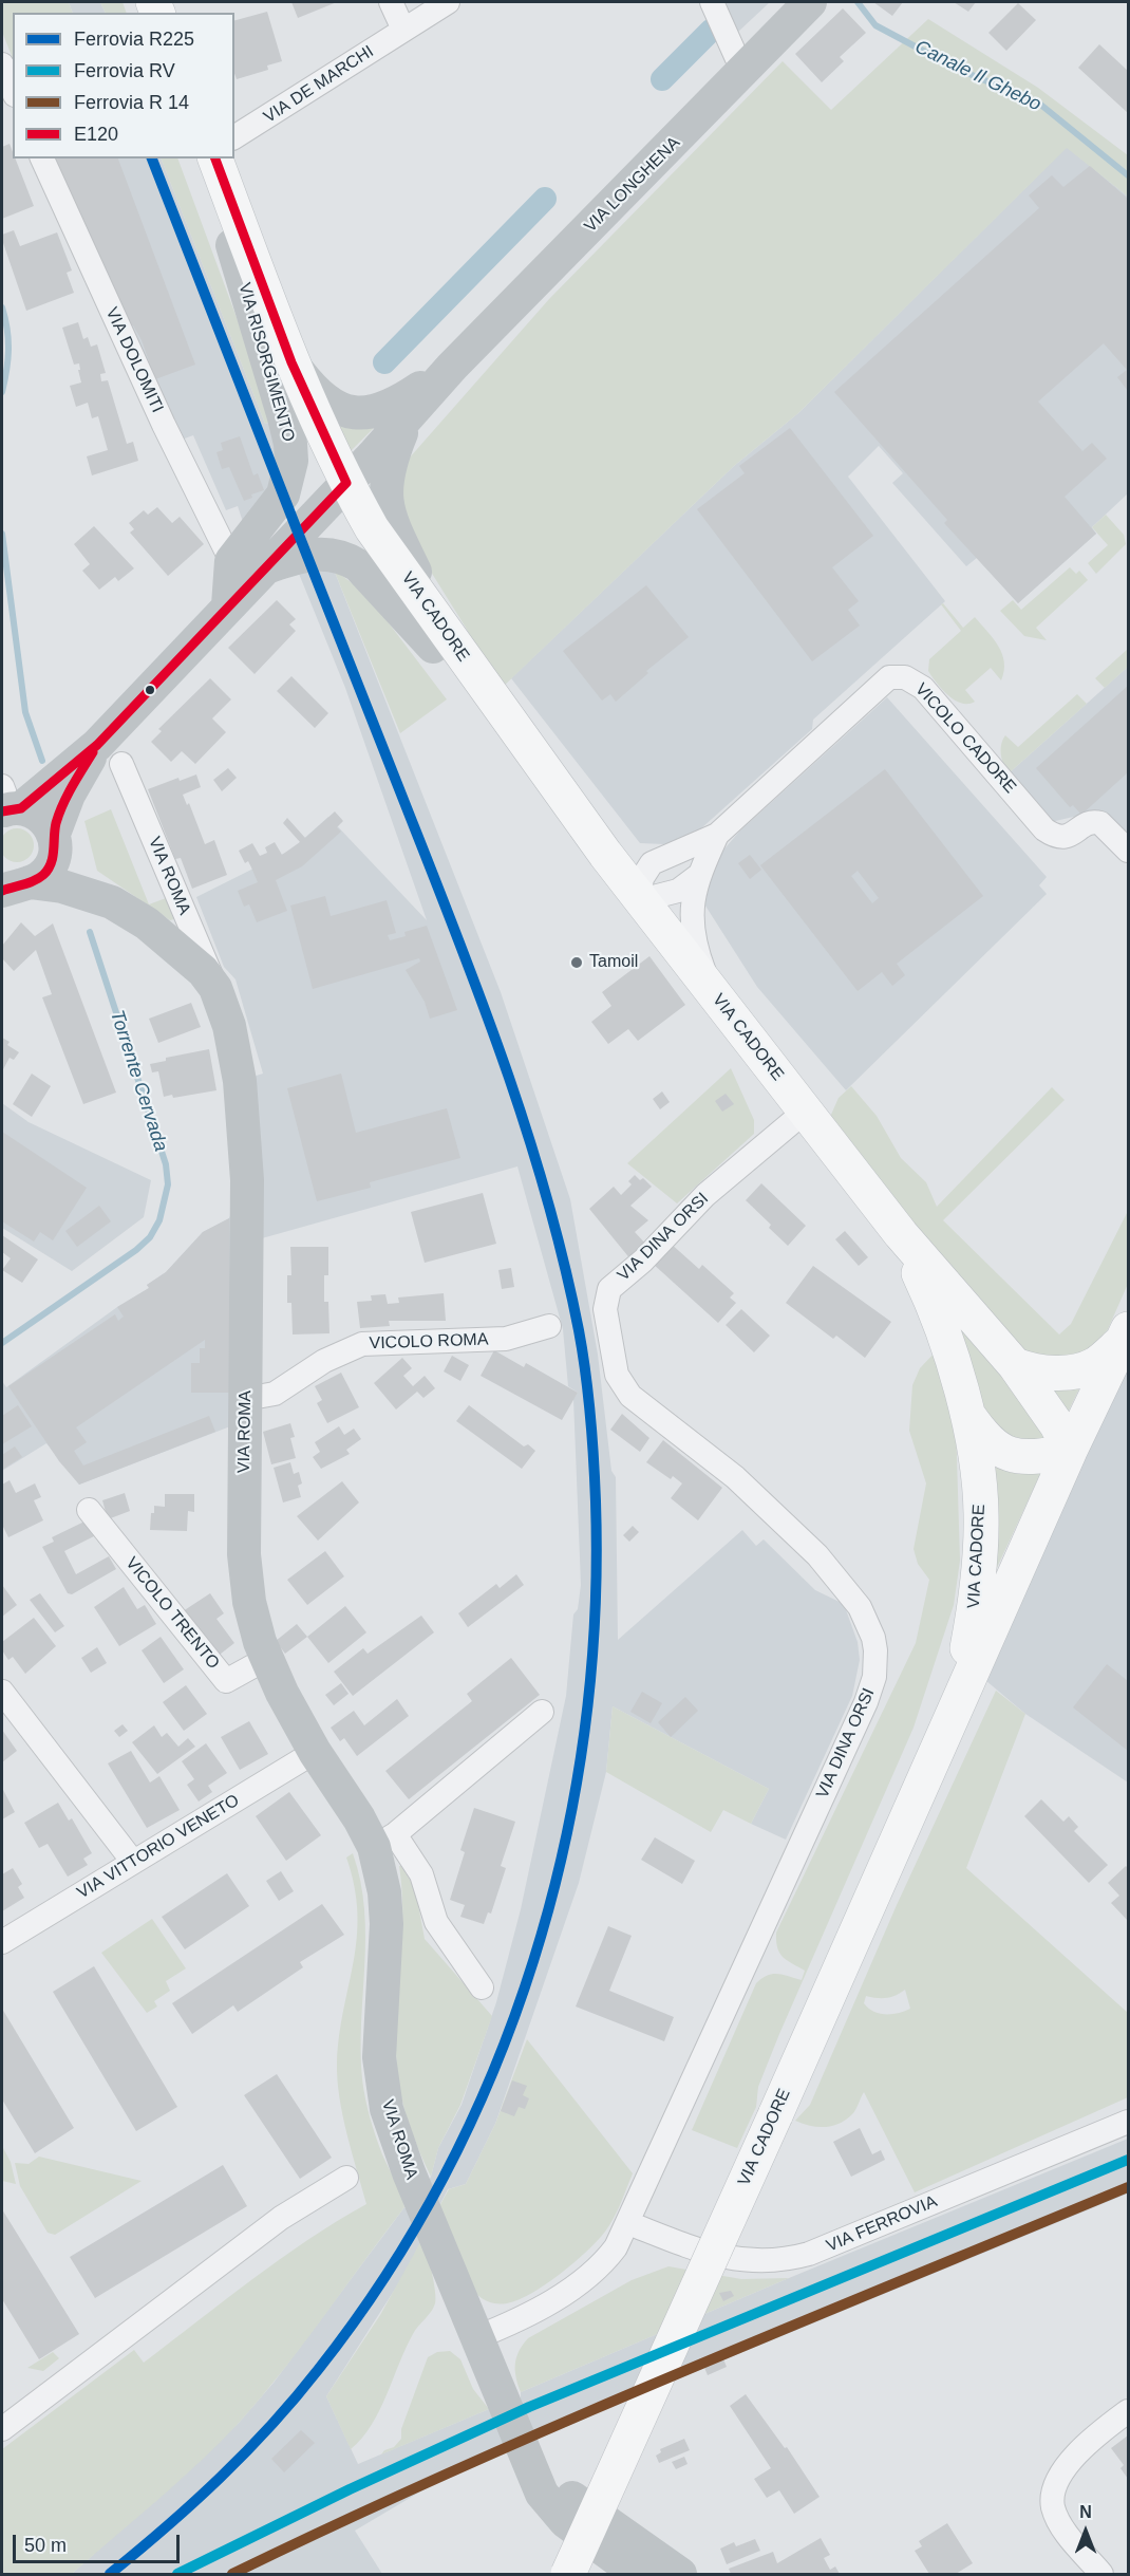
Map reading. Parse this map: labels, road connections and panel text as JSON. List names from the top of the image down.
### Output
{
  "streets": {
    "main road": ["VIA RISORGIMENTO", "VIA CADORE"],
    "street": [
      "VIA DE MARCHI",
      "VIA LONGHENA",
      "VIA DOLOMITI",
      "VICOLO CADORE",
      "VIA ROMA",
      "VIA DINA ORSI",
      "VICOLO ROMA",
      "VICOLO TRENTO",
      "VIA VITTORIO VENETO",
      "VIA FERROVIA"
    ]
  },
  "crossings": [
    ["VIA LONGHENA", "VIA DOLOMITI"],
    ["VIA LONGHENA", "VIA RISORGIMENTO"],
    ["VIA LONGHENA", "VIA CADORE"],
    ["VIA DOLOMITI", "VIA RISORGIMENTO"],
    ["VIA RISORGIMENTO", "VIA CADORE"],
    ["VIA CADORE", "VICOLO CADORE"],
    ["VIA CADORE", "VIA DINA ORSI"],
    ["VIA ROMA", "VIA DINA ORSI"],
    ["VIA ROMA", "VICOLO ROMA"],
    ["VIA ROMA", "VICOLO TRENTO"],
    ["VIA ROMA", "VIA VITTORIO VENETO"],
    ["VIA DINA ORSI", "VIA FERROVIA"]
  ],
  "water": ["Canale Il Ghebo", "Torrente Cervada"],
  "places": ["Tamoil"],
  "lines": ["rail line R225", "transit line E120", "rail line RV"],
  "legend": [
    "Ferrovia R225",
    "Ferrovia RV",
    "Ferrovia R 14",
    "E120"
  ],
  "scale_bar": "50 m",
  "north": "top"
}
